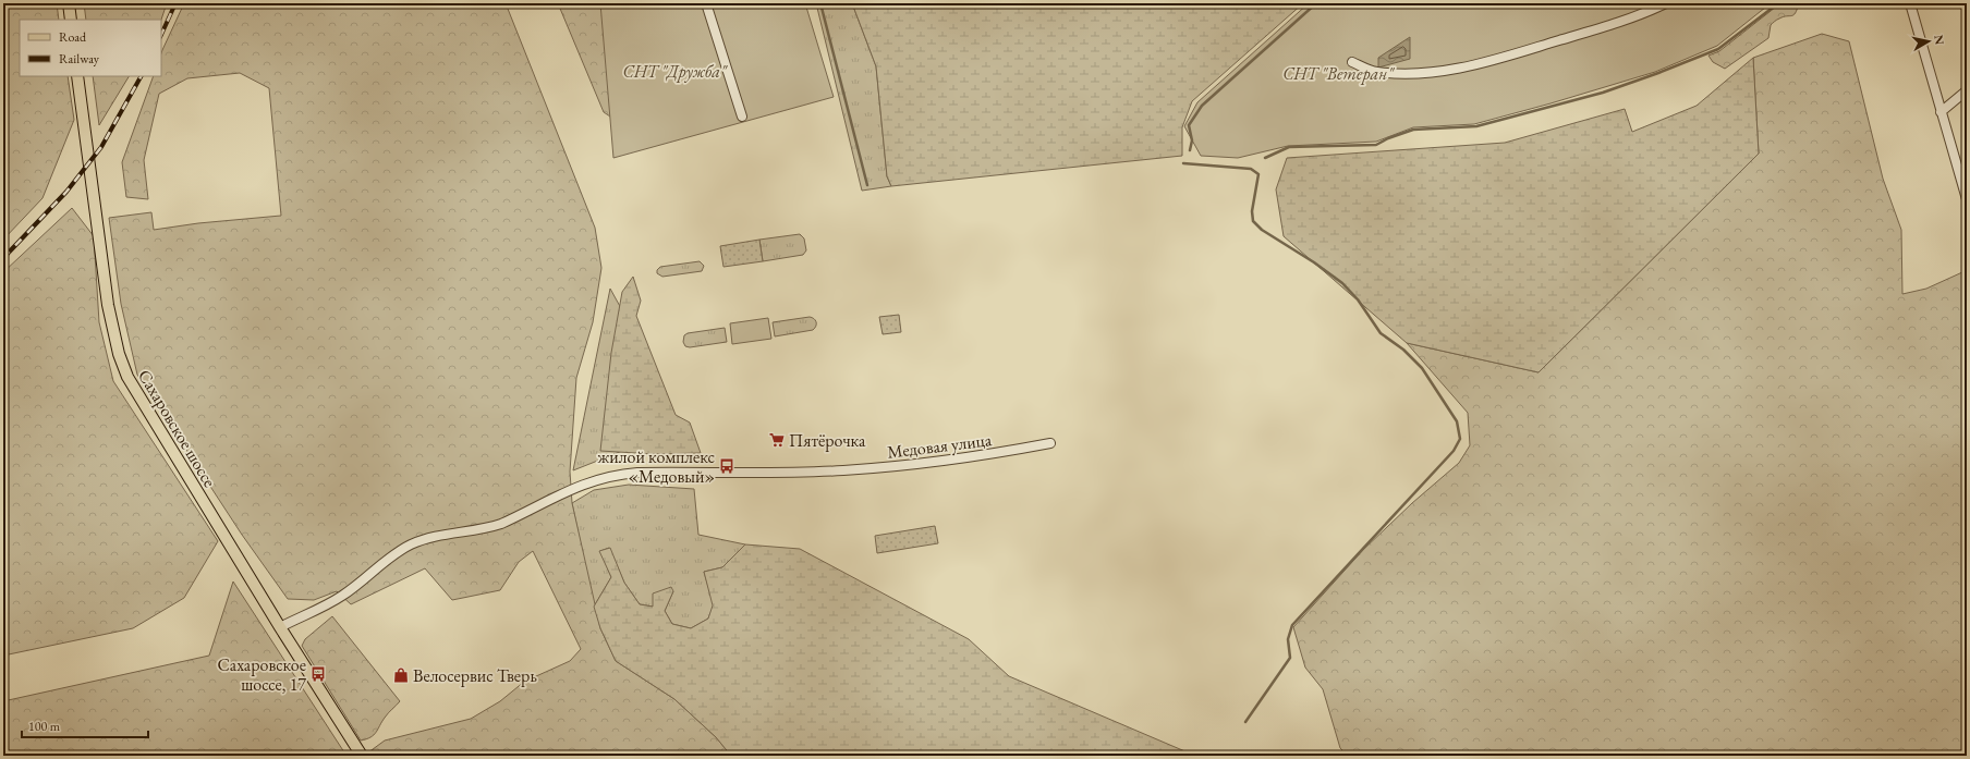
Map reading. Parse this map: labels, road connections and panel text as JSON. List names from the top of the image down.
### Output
{
  "streets": {
    "main road": ["Сахаровское шоссе"],
    "street": ["Медовая улица"]
  },
  "crossings": [
    ["Сахаровское шоссе", "Медовая улица"]
  ],
  "parks": ["СНТ \"Дружба\"", "СНТ \"Ветеран\""],
  "places": {
    "supermarket": ["Пятёрочка"],
    "bus stop": ["жилой комплекс «Медовый»", "Сахаровское шоссе, 17"],
    "shop": ["Велосервис Тверь"]
  },
  "legend": ["Road", "Railway"],
  "scale_bar": "100 m",
  "north": "right"
}
